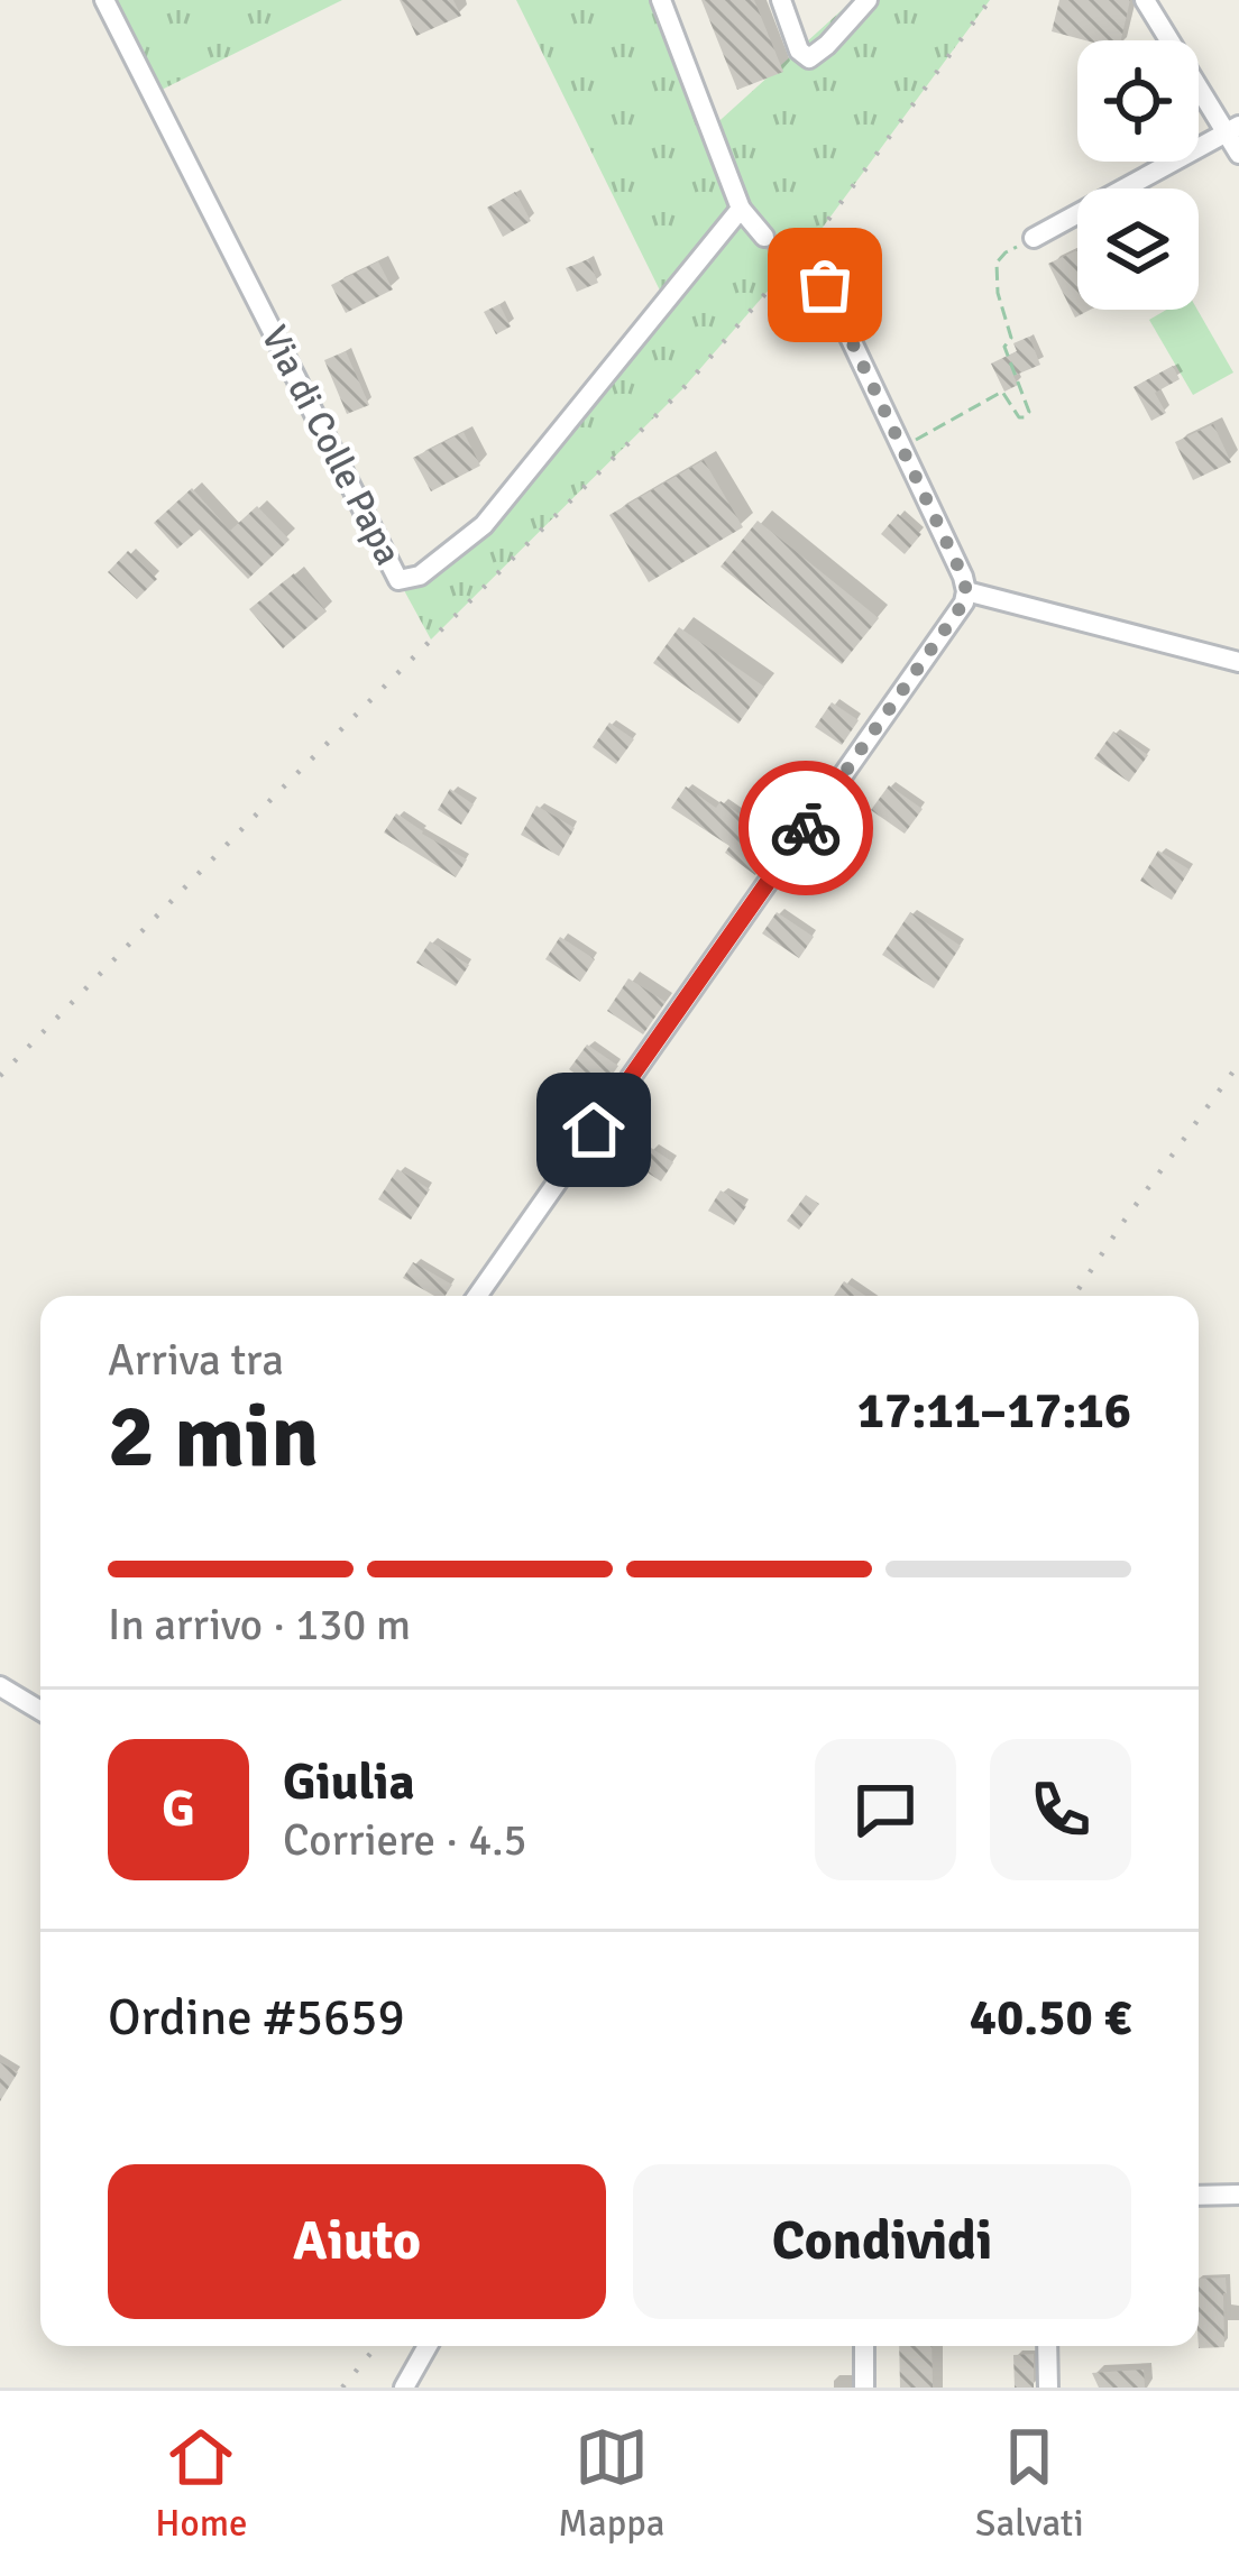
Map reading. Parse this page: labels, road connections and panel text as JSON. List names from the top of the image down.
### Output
{
  "streets": {
    "street": ["Via di Colle Papa"]
  },
  "page": {
    "heading": ["2 min", "Arriva tra", "17:11–17:16"],
    "panel": [
      "Giulia",
      "Corriere · 4.5",
      "Ordine #5659",
      "40.50 €"
    ],
    "bar": "In arrivo · 130 m",
    "round": "G",
    "buttons": ["Aiuto", "Condividi"],
    "tabs": ["Home", "Mappa", "Salvati"]
  }
}
